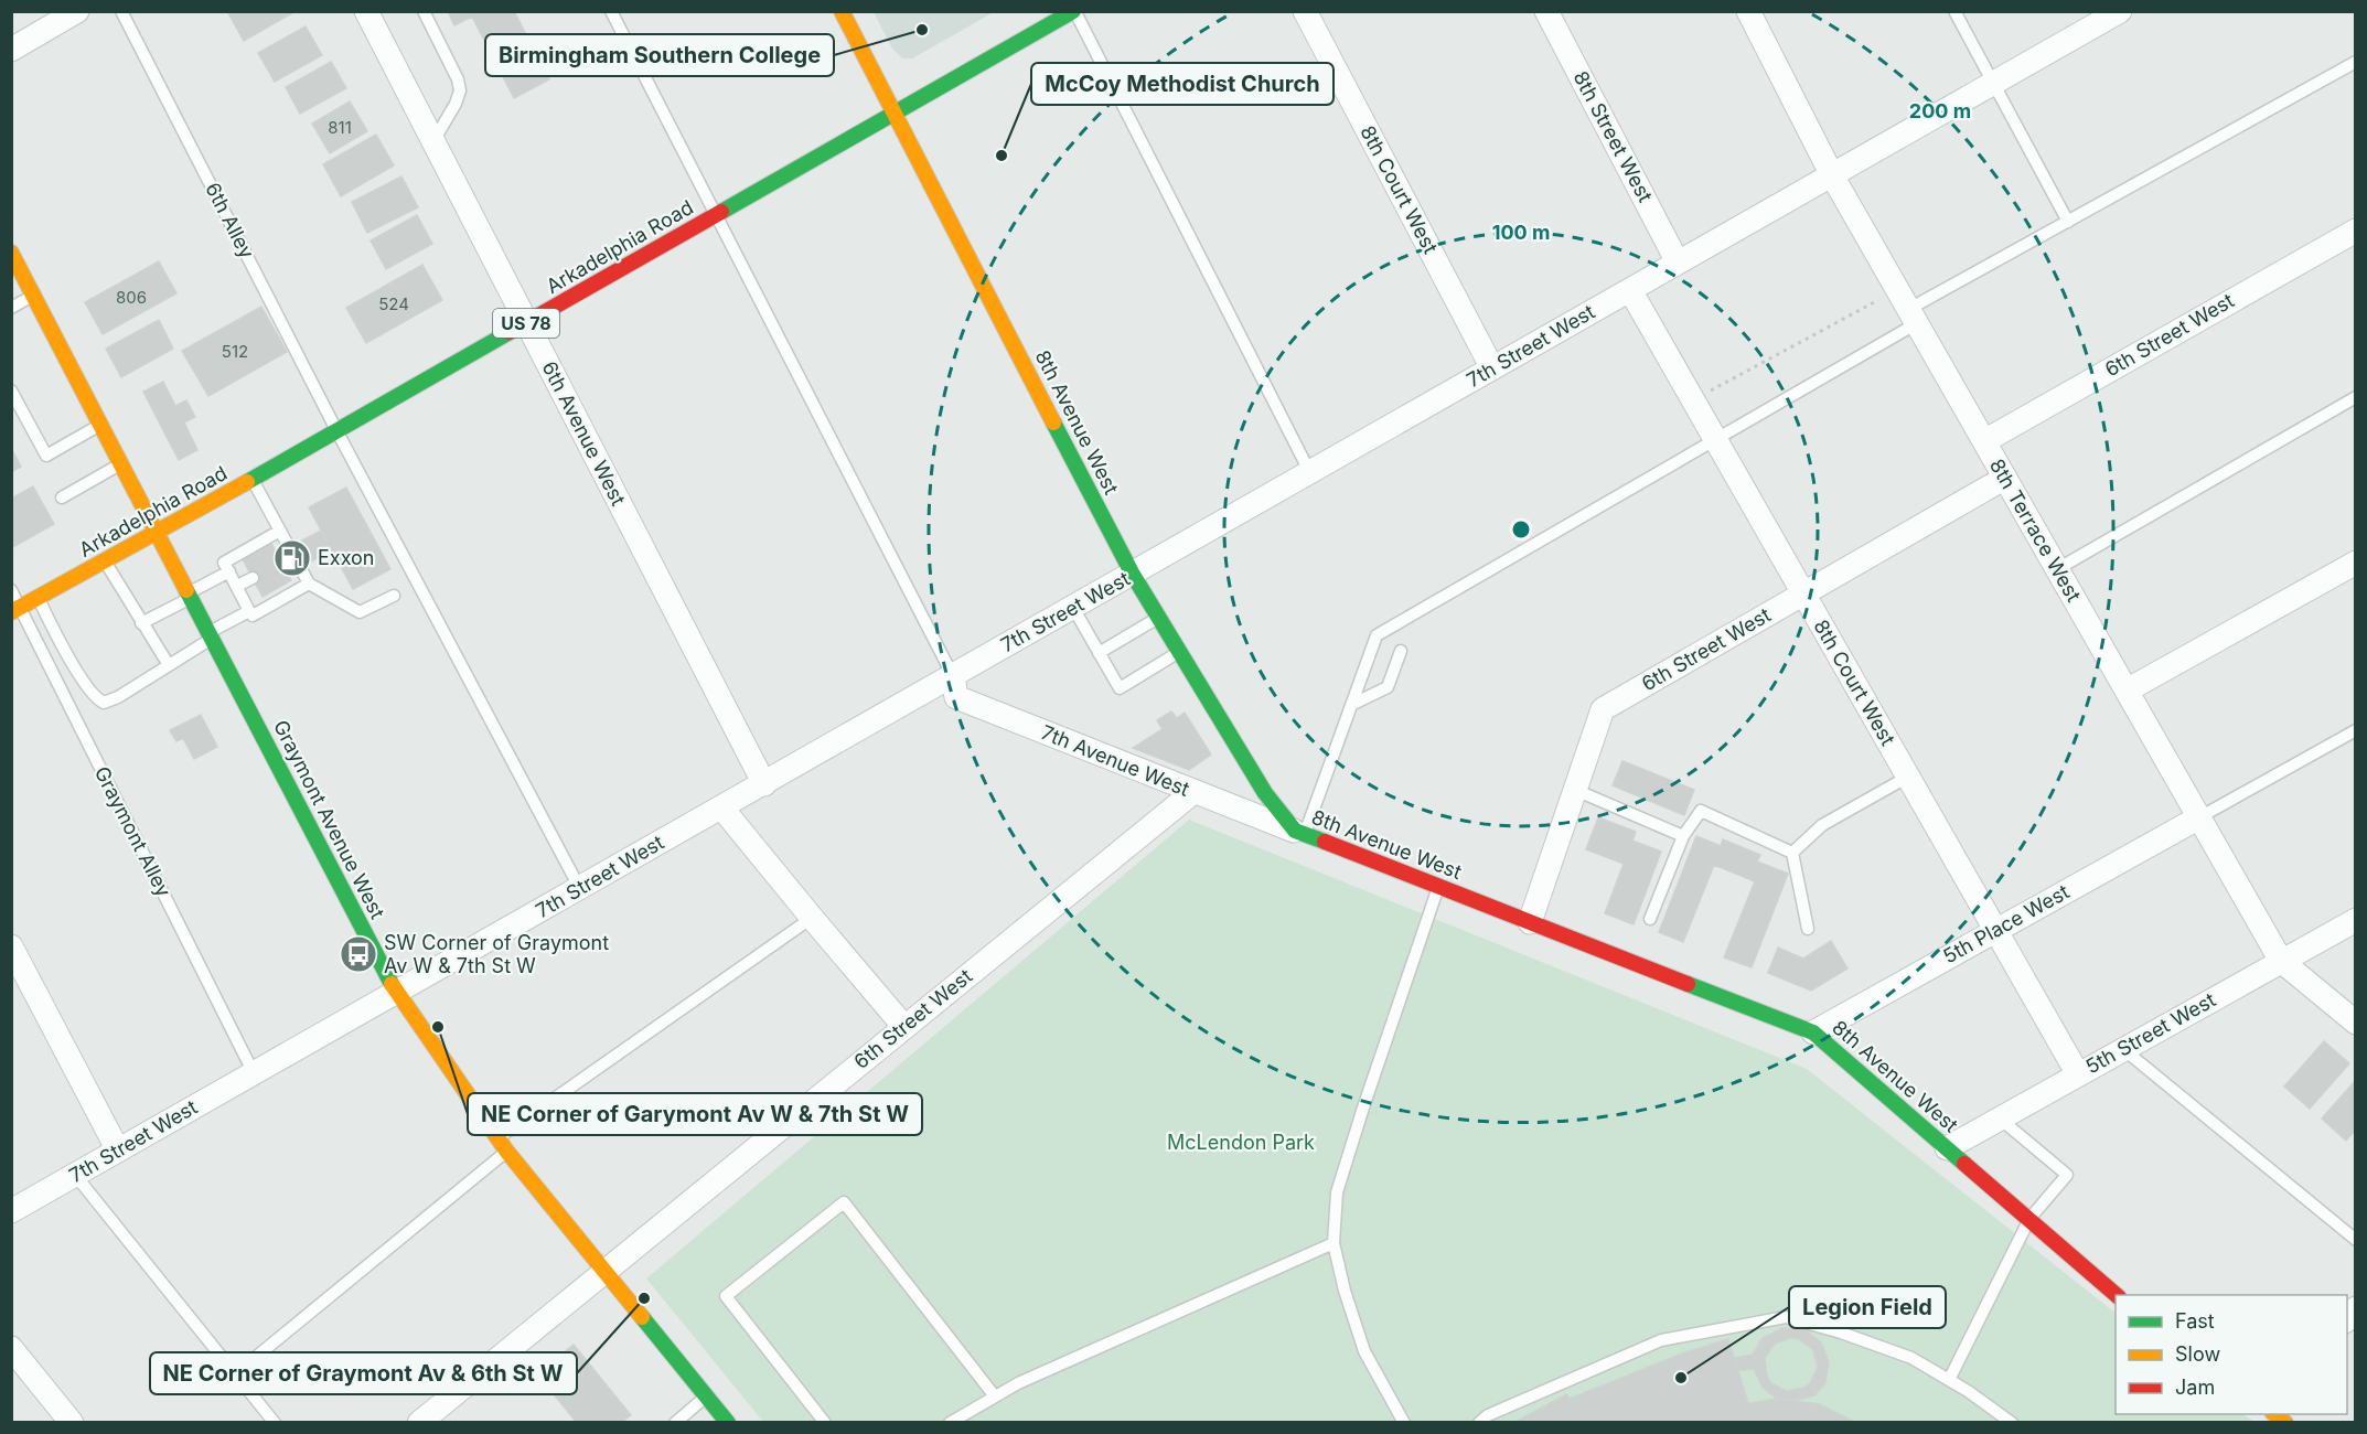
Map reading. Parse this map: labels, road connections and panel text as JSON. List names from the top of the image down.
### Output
{
  "streets": {
    "main road": [
      "Arkadelphia Road",
      "US 78",
      "8th Avenue West",
      "Graymont Avenue West"
    ],
    "street": [
      "8th Street West",
      "8th Court West",
      "6th Street West",
      "7th Street West",
      "6th Avenue West",
      "8th Terrace West",
      "7th Avenue West",
      "5th Place West",
      "5th Street West"
    ],
    "lane": ["6th Alley", "Graymont Alley"]
  },
  "crossings": [
    ["8th Street West", "7th Street West"],
    ["8th Court West", "6th Street West"],
    ["8th Court West", "7th Street West"],
    ["8th Court West", "5th Place West"],
    ["8th Court West", "5th Street West"],
    ["6th Alley", "Arkadelphia Road"],
    ["6th Alley", "7th Street West"],
    ["Arkadelphia Road", "8th Avenue West"],
    ["Arkadelphia Road", "6th Avenue West"],
    ["Arkadelphia Road", "Graymont Avenue West"],
    ["Arkadelphia Road", "Graymont Alley"],
    ["6th Street West", "8th Avenue West"],
    ["6th Street West", "8th Terrace West"],
    ["6th Street West", "7th Avenue West"],
    ["6th Street West", "Graymont Avenue West"],
    ["7th Street West", "8th Avenue West"],
    ["7th Street West", "6th Avenue West"],
    ["7th Street West", "8th Terrace West"],
    ["7th Street West", "7th Avenue West"],
    ["7th Street West", "Graymont Avenue West"],
    ["7th Street West", "Graymont Alley"],
    ["8th Avenue West", "7th Avenue West"],
    ["8th Avenue West", "5th Place West"],
    ["8th Avenue West", "5th Street West"],
    ["8th Terrace West", "5th Place West"],
    ["8th Terrace West", "5th Street West"]
  ],
  "parks": ["McLendon Park"],
  "places": {
    "other": [
      "Birmingham Southern College",
      "McCoy Methodist Church",
      "NE Corner of Garymont Av W & 7th St W",
      "NE Corner of Graymont Av & 6th St W",
      "Legion Field"
    ],
    "fuel station": ["Exxon"],
    "bus stop": ["SW Corner of Graymont Av W & 7th St W"]
  },
  "house_numbers": [
    "811",
    "806",
    "524",
    "512"
  ],
  "legend": ["Fast", "Slow", "Jam"],
  "rings": ["200 m", "100 m"]
}
